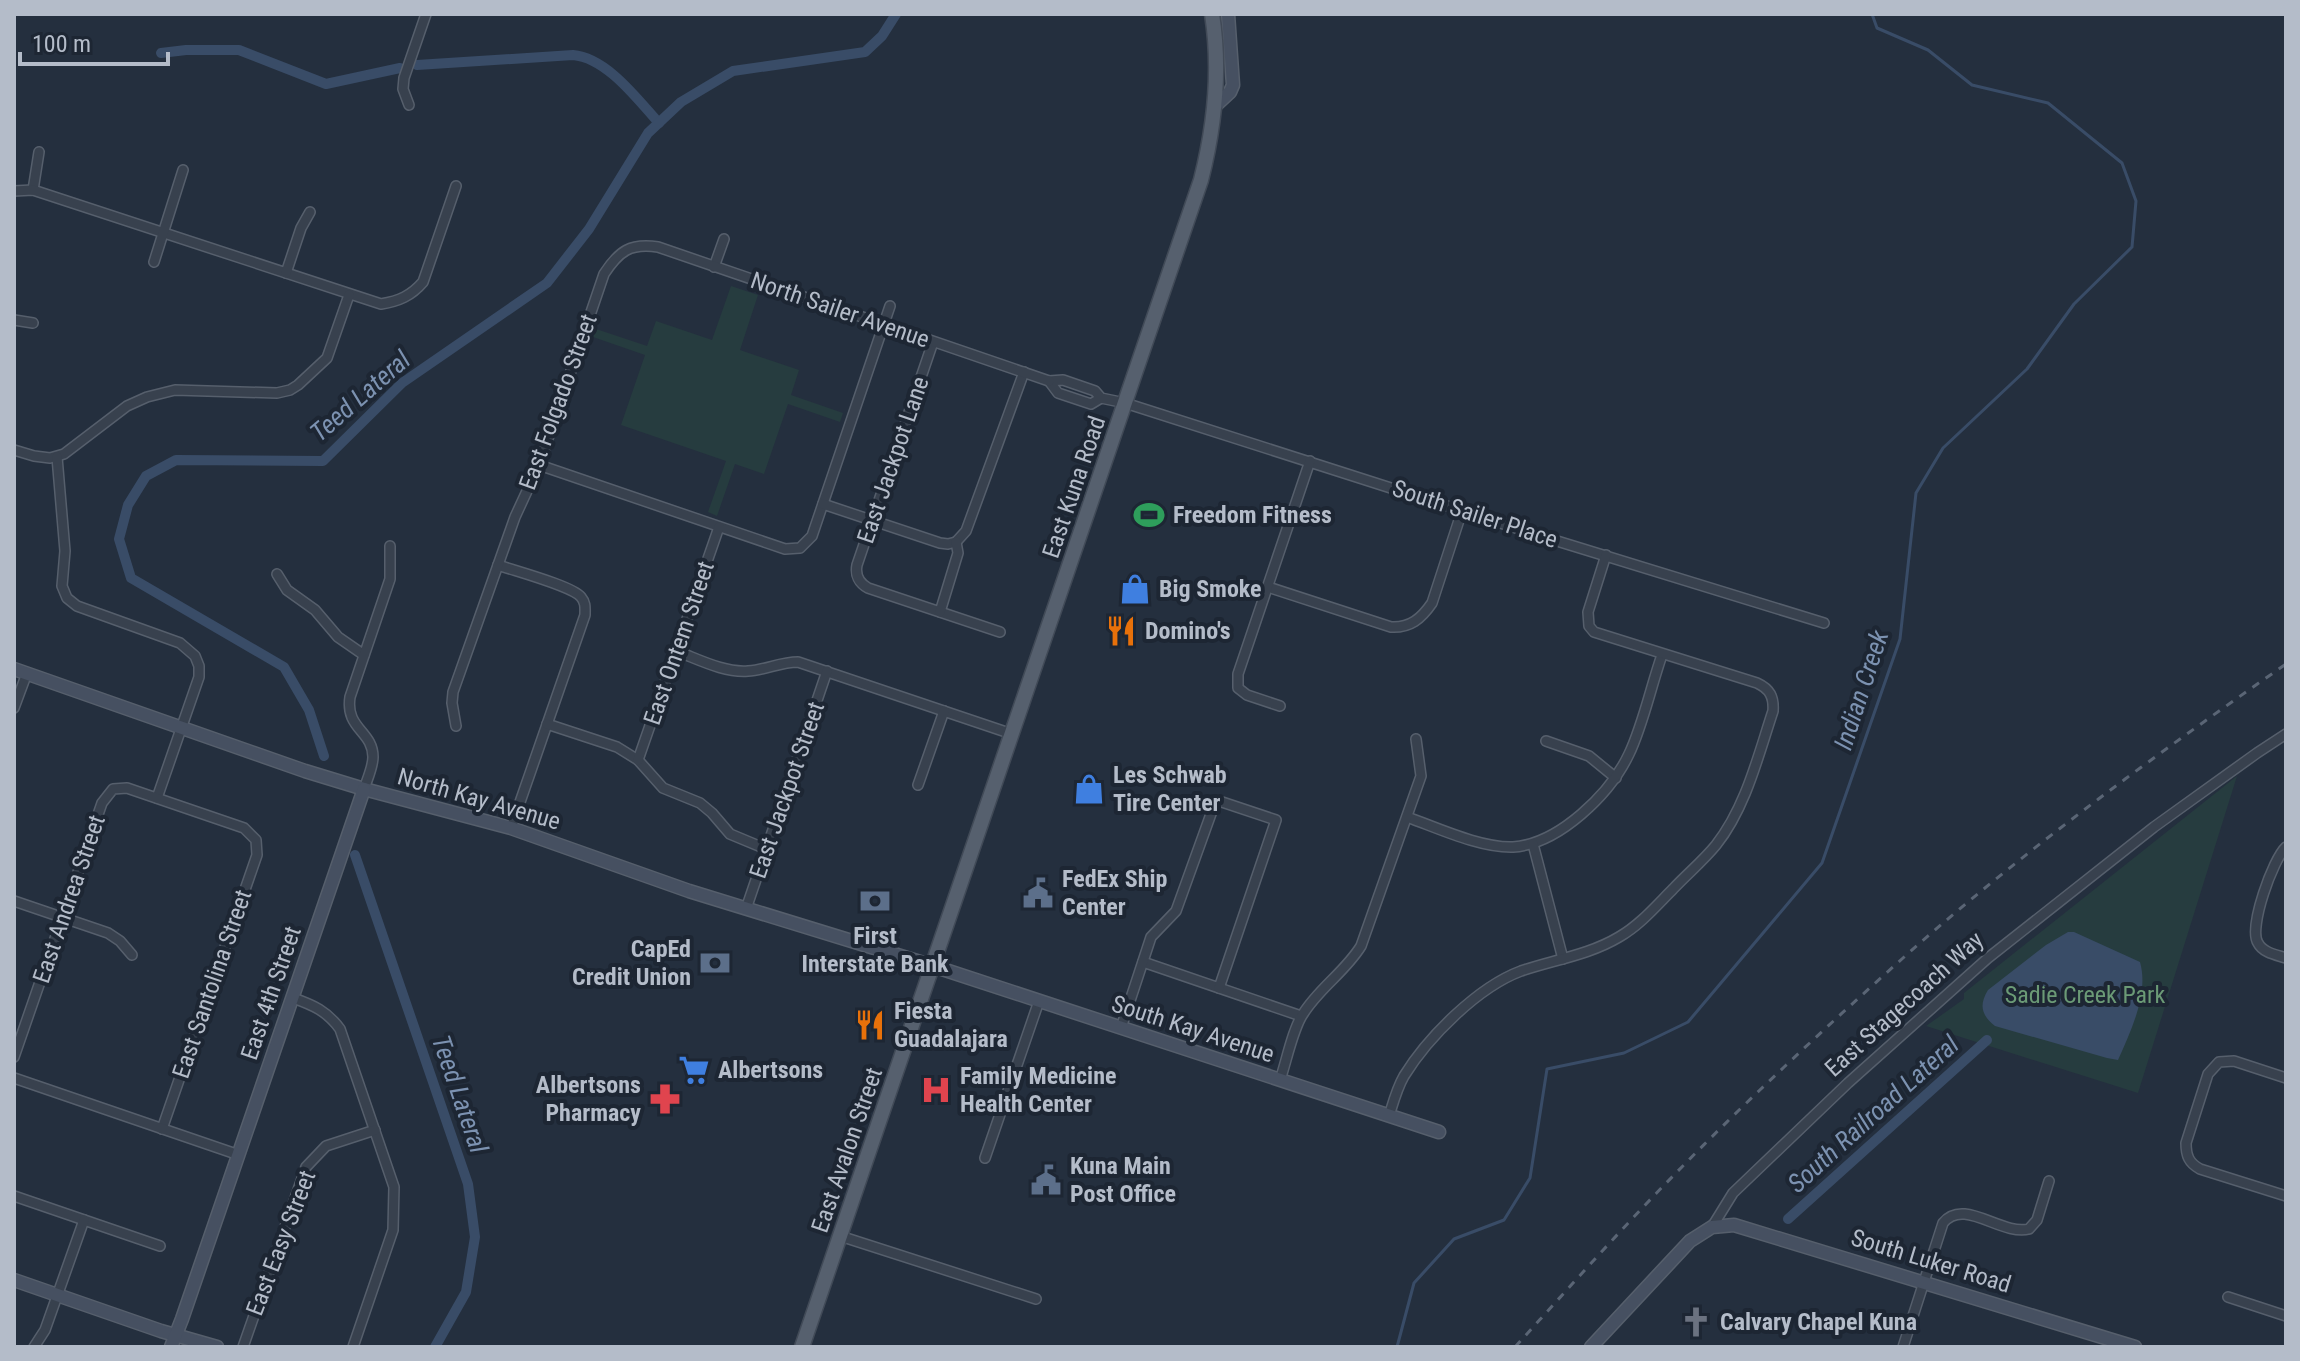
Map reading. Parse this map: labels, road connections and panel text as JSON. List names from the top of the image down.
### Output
{
  "streets": {
    "main road": ["East Kuna Road", "East Avalon Street"],
    "street": [
      "North Sailer Avenue",
      "East Folgado Street",
      "East Jackpot Lane",
      "South Sailer Place",
      "East Ontem Street",
      "East Jackpot Street",
      "North Kay Avenue",
      "East Andrea Street",
      "East Santolina Street",
      "East 4th Street",
      "East Stagecoach Way",
      "South Kay Avenue",
      "East Easy Street",
      "South Luker Road"
    ]
  },
  "crossings": [
    ["North Sailer Avenue", "East Folgado Street"],
    ["North Sailer Avenue", "East Jackpot Lane"],
    ["North Sailer Avenue", "East Kuna Road"],
    ["North Sailer Avenue", "South Sailer Place"],
    ["East Kuna Road", "South Sailer Place"],
    ["East Kuna Road", "North Kay Avenue"],
    ["East Kuna Road", "South Kay Avenue"],
    ["East Kuna Road", "East Avalon Street"],
    ["East Jackpot Street", "North Kay Avenue"],
    ["North Kay Avenue", "East 4th Street"],
    ["North Kay Avenue", "South Kay Avenue"],
    ["North Kay Avenue", "East Avalon Street"],
    ["East Andrea Street", "East Santolina Street"],
    ["East Stagecoach Way", "South Luker Road"],
    ["South Kay Avenue", "East Avalon Street"]
  ],
  "water": ["Teed Lateral", "Indian Creek", "South Railroad Lateral"],
  "parks": ["Sadie Creek Park"],
  "places": {
    "sports": ["Freedom Fitness"],
    "shop": ["Big Smoke", "Les Schwab Tire Center"],
    "restaurant": ["Domino's", "Fiesta Guadalajara"],
    "public building": ["FedEx Ship Center", "Kuna Main Post Office"],
    "bank": ["First Interstate Bank", "CapEd Credit Union"],
    "supermarket": ["Albertsons"],
    "hospital": ["Family Medicine Health Center"],
    "pharmacy": ["Albertsons Pharmacy"],
    "church": ["Calvary Chapel Kuna"]
  },
  "scale_bar": "100 m"
}
